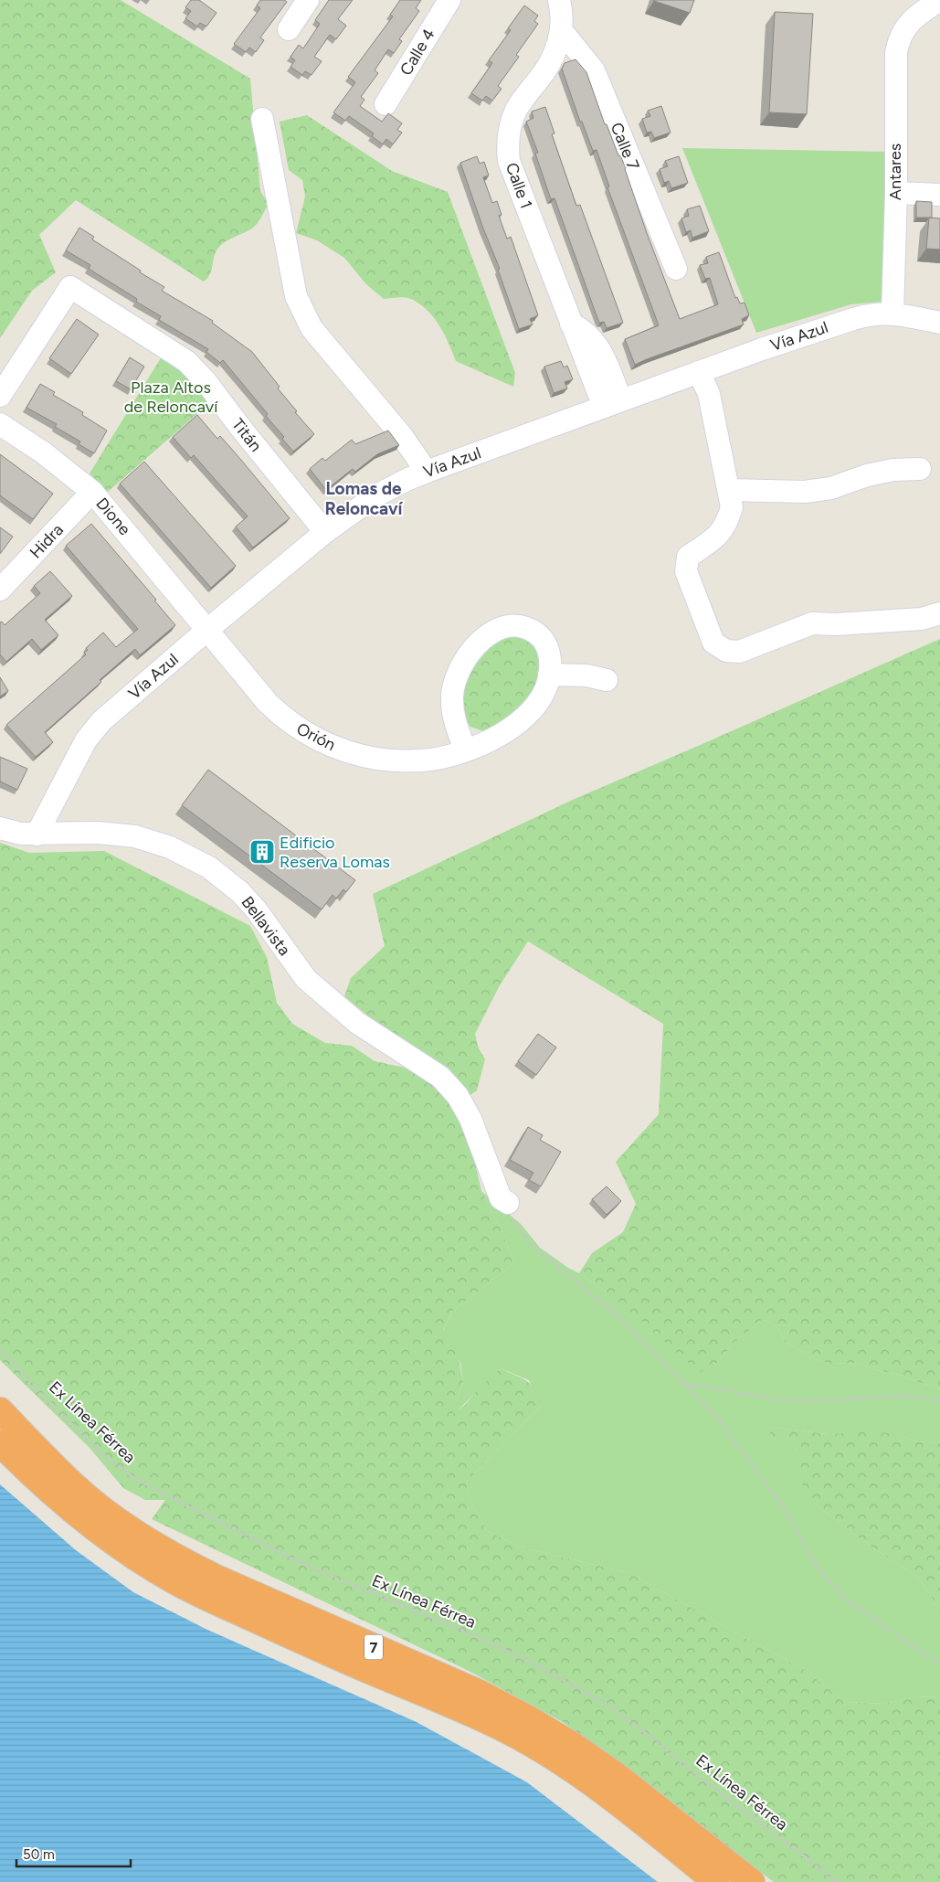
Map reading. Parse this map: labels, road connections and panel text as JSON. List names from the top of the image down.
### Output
{
  "streets": {
    "highway": ["7"],
    "street": [
      "Calle 4",
      "Calle 7",
      "Antares",
      "Calle 1",
      "Vía Azul",
      "Titán",
      "Dione",
      "Hidra",
      "Orión",
      "Bellavista"
    ],
    "path": ["Ex Línea Férrea"]
  },
  "crossings": [
    ["Calle 7", "Calle 1"],
    ["Antares", "Vía Azul"],
    ["Calle 1", "Vía Azul"],
    ["Vía Azul", "Titán"],
    ["Vía Azul", "Dione"],
    ["Vía Azul", "Orión"],
    ["Vía Azul", "Bellavista"],
    ["Dione", "Hidra"],
    ["Dione", "Orión"]
  ],
  "districts": ["Lomas de Reloncaví"],
  "parks": ["Plaza Altos de Reloncaví"],
  "places": {
    "building": ["Edificio Reserva Lomas"]
  },
  "scale_bar": "50 m"
}
